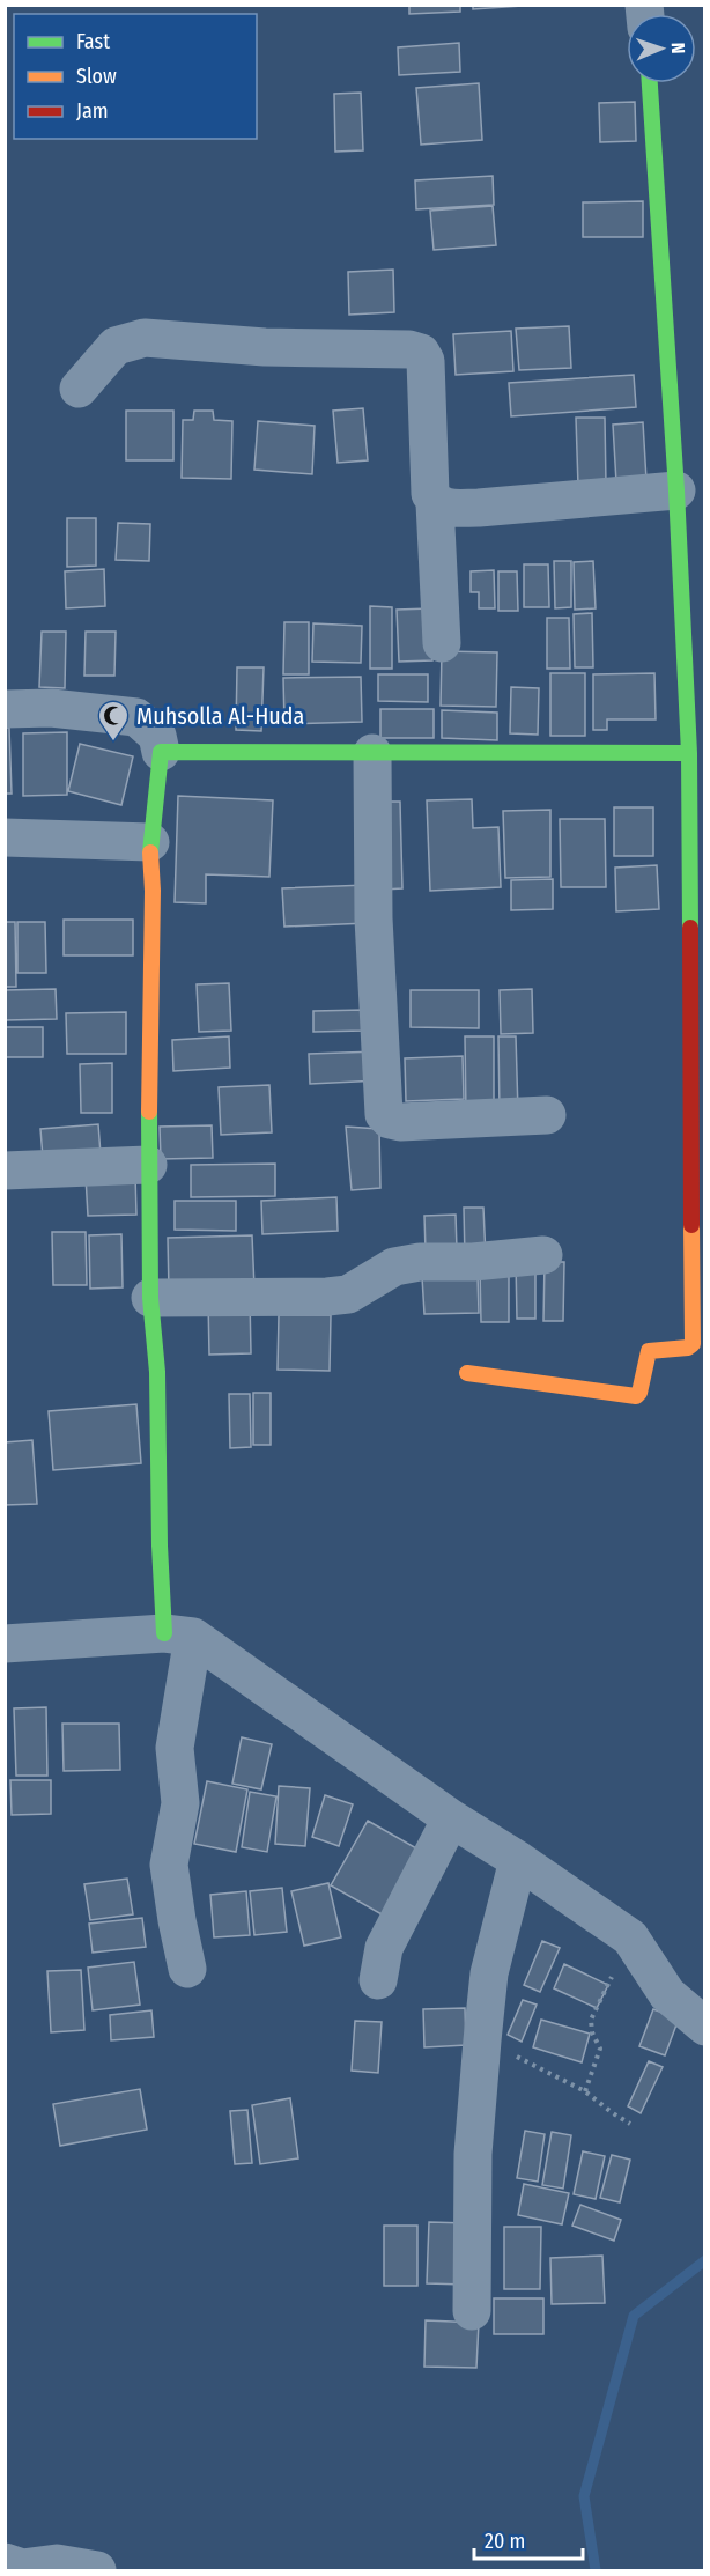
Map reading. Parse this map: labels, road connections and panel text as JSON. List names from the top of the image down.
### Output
{
  "places": {
    "mosque": ["Muhsolla Al-Huda"]
  },
  "legend": ["Fast", "Slow", "Jam"],
  "scale_bar": "20 m",
  "north": "right"
}
